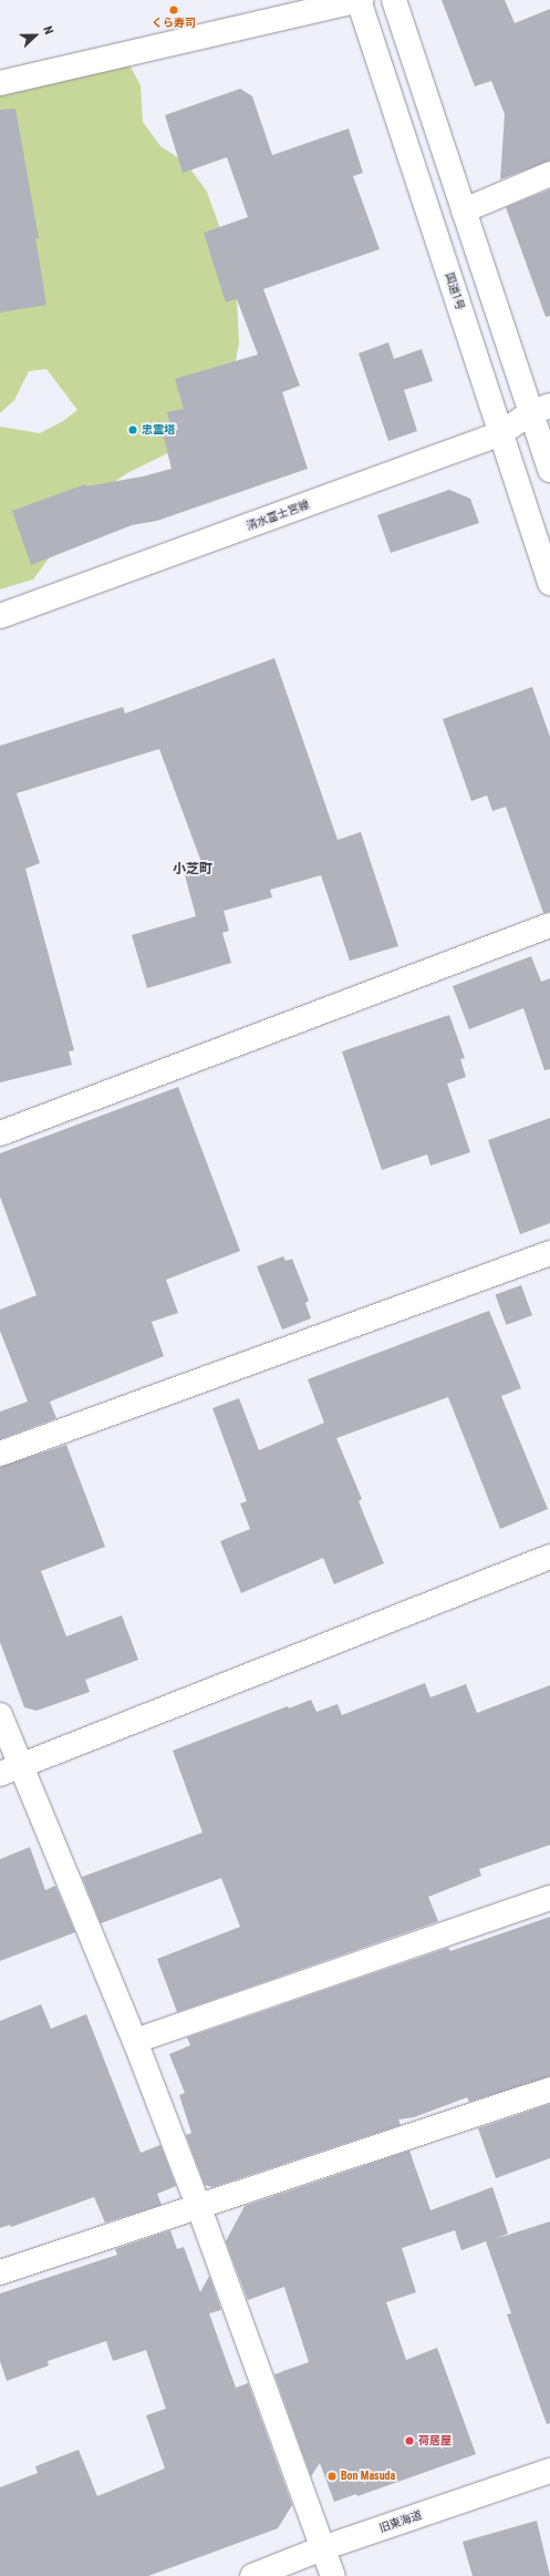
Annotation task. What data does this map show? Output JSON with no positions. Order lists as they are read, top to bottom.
{
  "streets": {
    "main road": ["国道1号", "清水富士宮線", "旧東海道"]
  },
  "crossings": [
    ["国道1号", "清水富士宮線"]
  ],
  "districts": ["小芝町"],
  "places": [
    "くら寿司",
    "忠霊塔",
    "荷居屋",
    "Bon Masuda"
  ],
  "north": "right"
}
